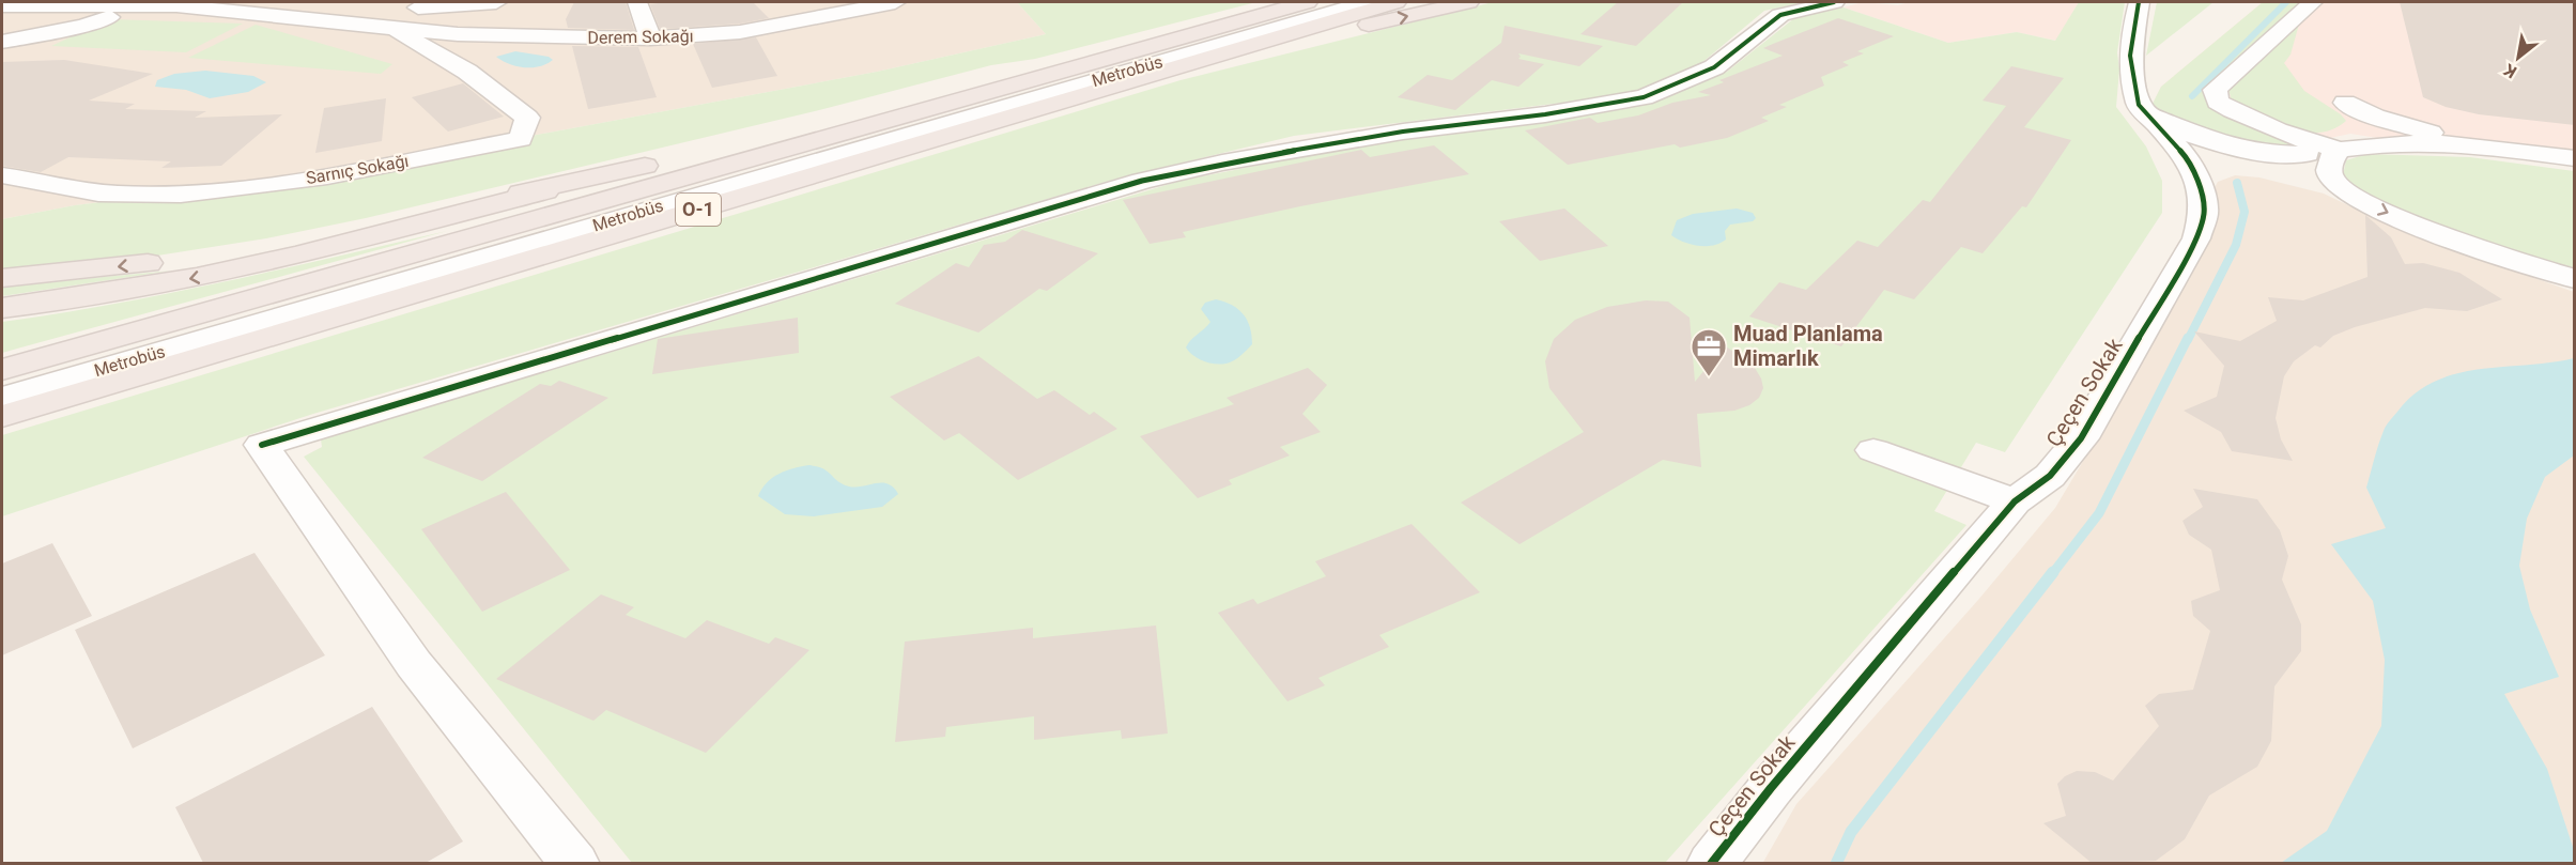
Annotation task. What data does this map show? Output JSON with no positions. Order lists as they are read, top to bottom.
{
  "streets": {
    "highway": ["O-1"],
    "street": [
      "Derem Sokağı",
      "Metrobüs",
      "Sarnıç Sokağı",
      "Çeçen Sokak"
    ]
  },
  "crossings": [
    ["Derem Sokağı", "Sarnıç Sokağı"]
  ],
  "places": {
    "office": ["Muad Planlama Mimarlık"]
  },
  "north": "bottom left"
}
